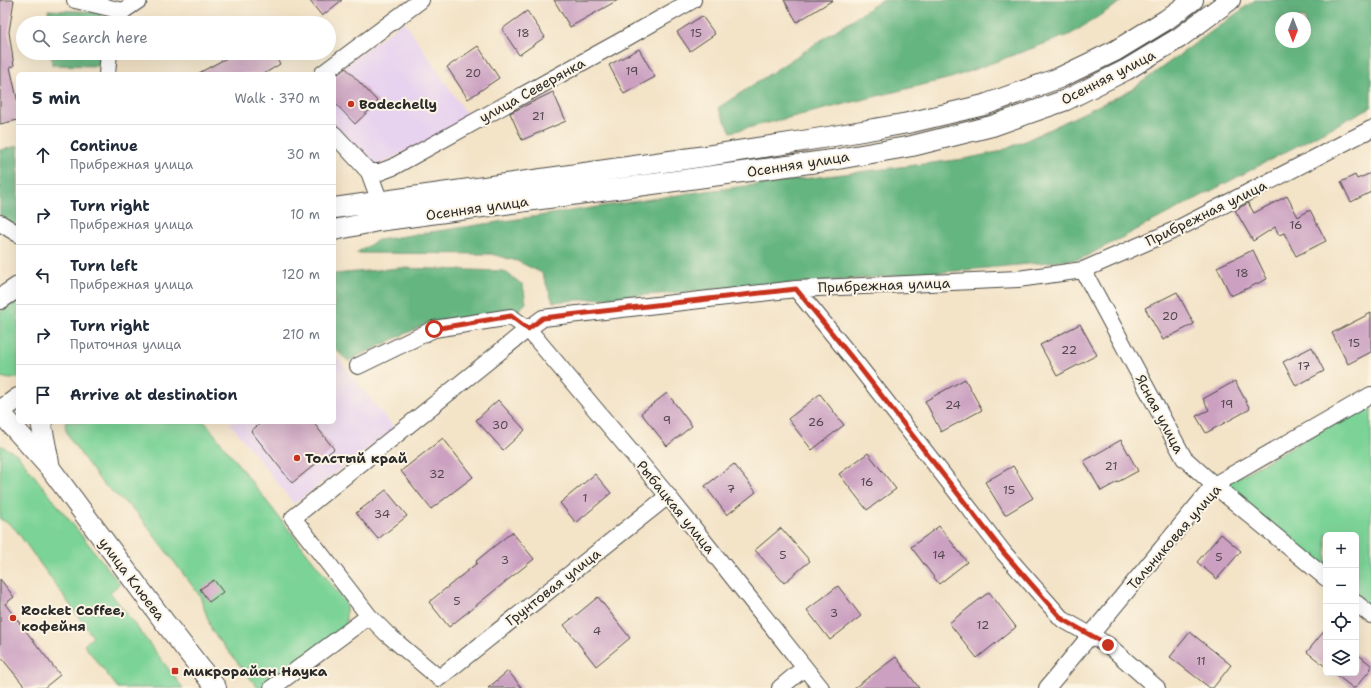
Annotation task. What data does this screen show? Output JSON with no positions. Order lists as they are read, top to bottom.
{
  "streets": {
    "main road": ["Осенняя улица", "улица Клюева"],
    "street": [
      "улица Северянка",
      "Прибрежная улица",
      "Ясная улица",
      "Рыбацкая улица",
      "Тальниковая улица",
      "Грунтовая улица"
    ]
  },
  "crossings": [
    ["Прибрежная улица", "Ясная улица"],
    ["Прибрежная улица", "Рыбацкая улица"],
    ["Прибрежная улица", "Грунтовая улица"],
    ["Ясная улица", "Тальниковая улица"],
    ["Рыбацкая улица", "Грунтовая улица"]
  ],
  "places": {
    "other": ["Bodechelly", "Толстый край", "Rocket Coffee, кофейня"],
    "transit": ["микрорайон Наука"]
  },
  "house_numbers": [
    "18",
    "15",
    "19",
    "20",
    "21",
    "16",
    "18",
    "20",
    "15",
    "22",
    "17",
    "19",
    "24",
    "9",
    "26",
    "30",
    "21",
    "32",
    "16",
    "7",
    "15",
    "1",
    "34",
    "5",
    "14",
    "5",
    "3",
    "5",
    "3",
    "12",
    "4",
    "11"
  ],
  "north": "bottom",
  "page": {
    "search": "Search here",
    "heading": ["5 min", "Walk · 370 m"],
    "list": [
      ["Continue", "Прибрежная улица", "30 m"],
      ["Turn right", "Прибрежная улица", "10 m"],
      ["Turn left", "Прибрежная улица", "120 m"],
      ["Turn right", "Приточная улица", "210 m"],
      "Arrive at destination"
    ],
    "map_buttons": ["+", "−"]
  }
}
